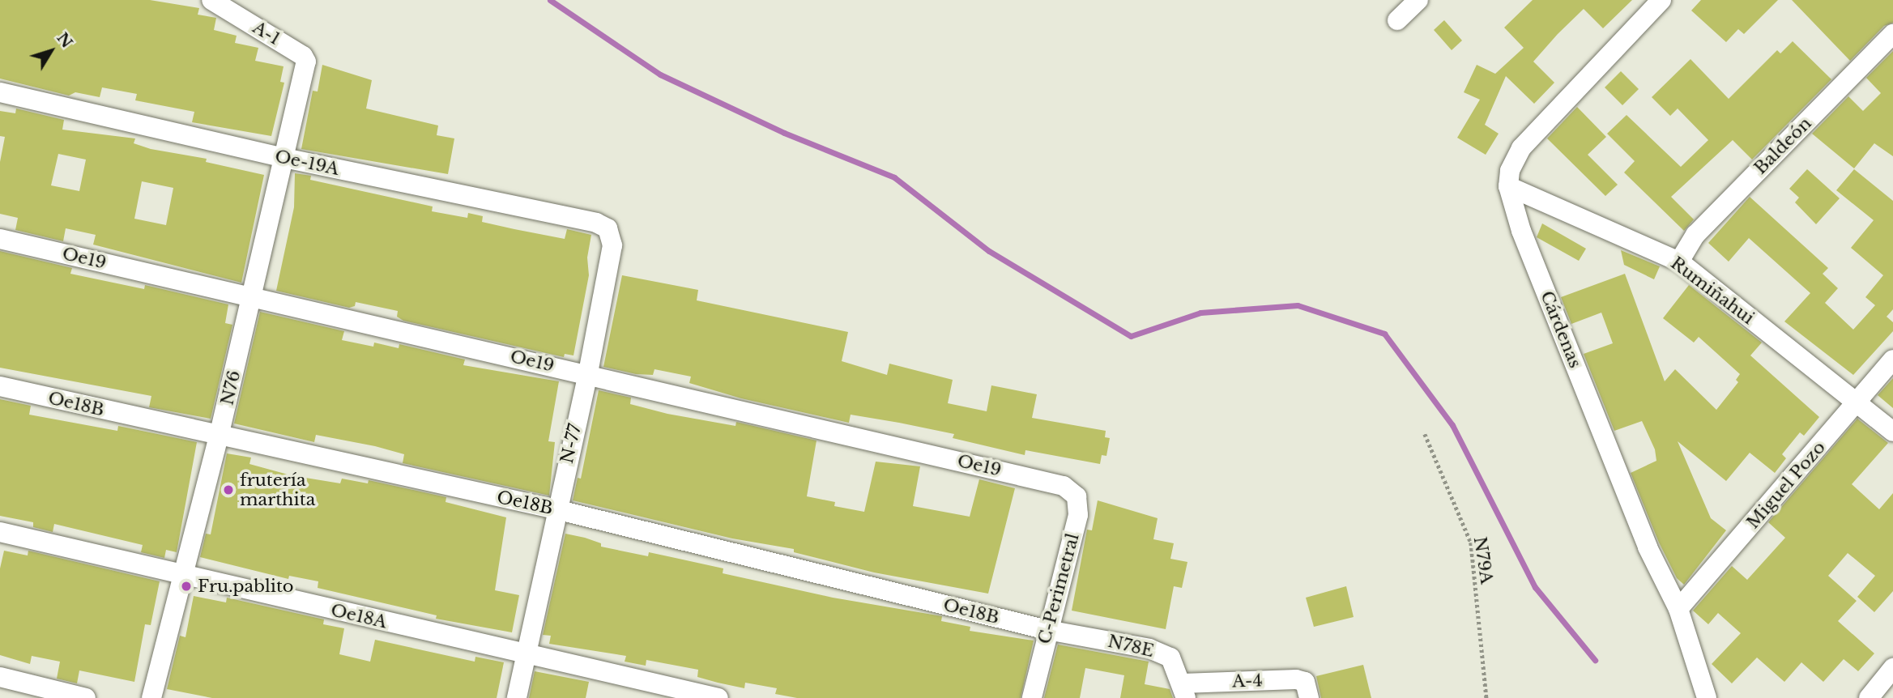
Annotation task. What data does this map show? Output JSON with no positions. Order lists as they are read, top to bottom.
{
  "streets": {
    "street": [
      "A-1",
      "Baldeón",
      "Oe-19A",
      "Oe19",
      "Rumiñahui",
      "Cárdenas",
      "N76",
      "Oe18B",
      "N-77",
      "Miguel Pozo",
      "C-Perimetral",
      "Oe18A",
      "N78E",
      "A-4"
    ],
    "path": ["N79A"]
  },
  "crossings": [
    ["A-1", "N76"],
    ["Baldeón", "Rumiñahui"],
    ["Oe-19A", "N76"],
    ["Oe-19A", "N-77"],
    ["Oe19", "N76"],
    ["Oe19", "N-77"],
    ["Oe19", "C-Perimetral"],
    ["Rumiñahui", "Cárdenas"],
    ["Rumiñahui", "Miguel Pozo"],
    ["Cárdenas", "Miguel Pozo"],
    ["N76", "Oe18B"],
    ["N76", "Oe18A"],
    ["Oe18B", "N-77"],
    ["Oe18B", "C-Perimetral"],
    ["Oe18B", "N78E"],
    ["N-77", "Oe18A"],
    ["C-Perimetral", "N78E"],
    ["N78E", "A-4"]
  ],
  "places": ["frutería marthita", "Fru.pablito"],
  "north": "top right"
}
